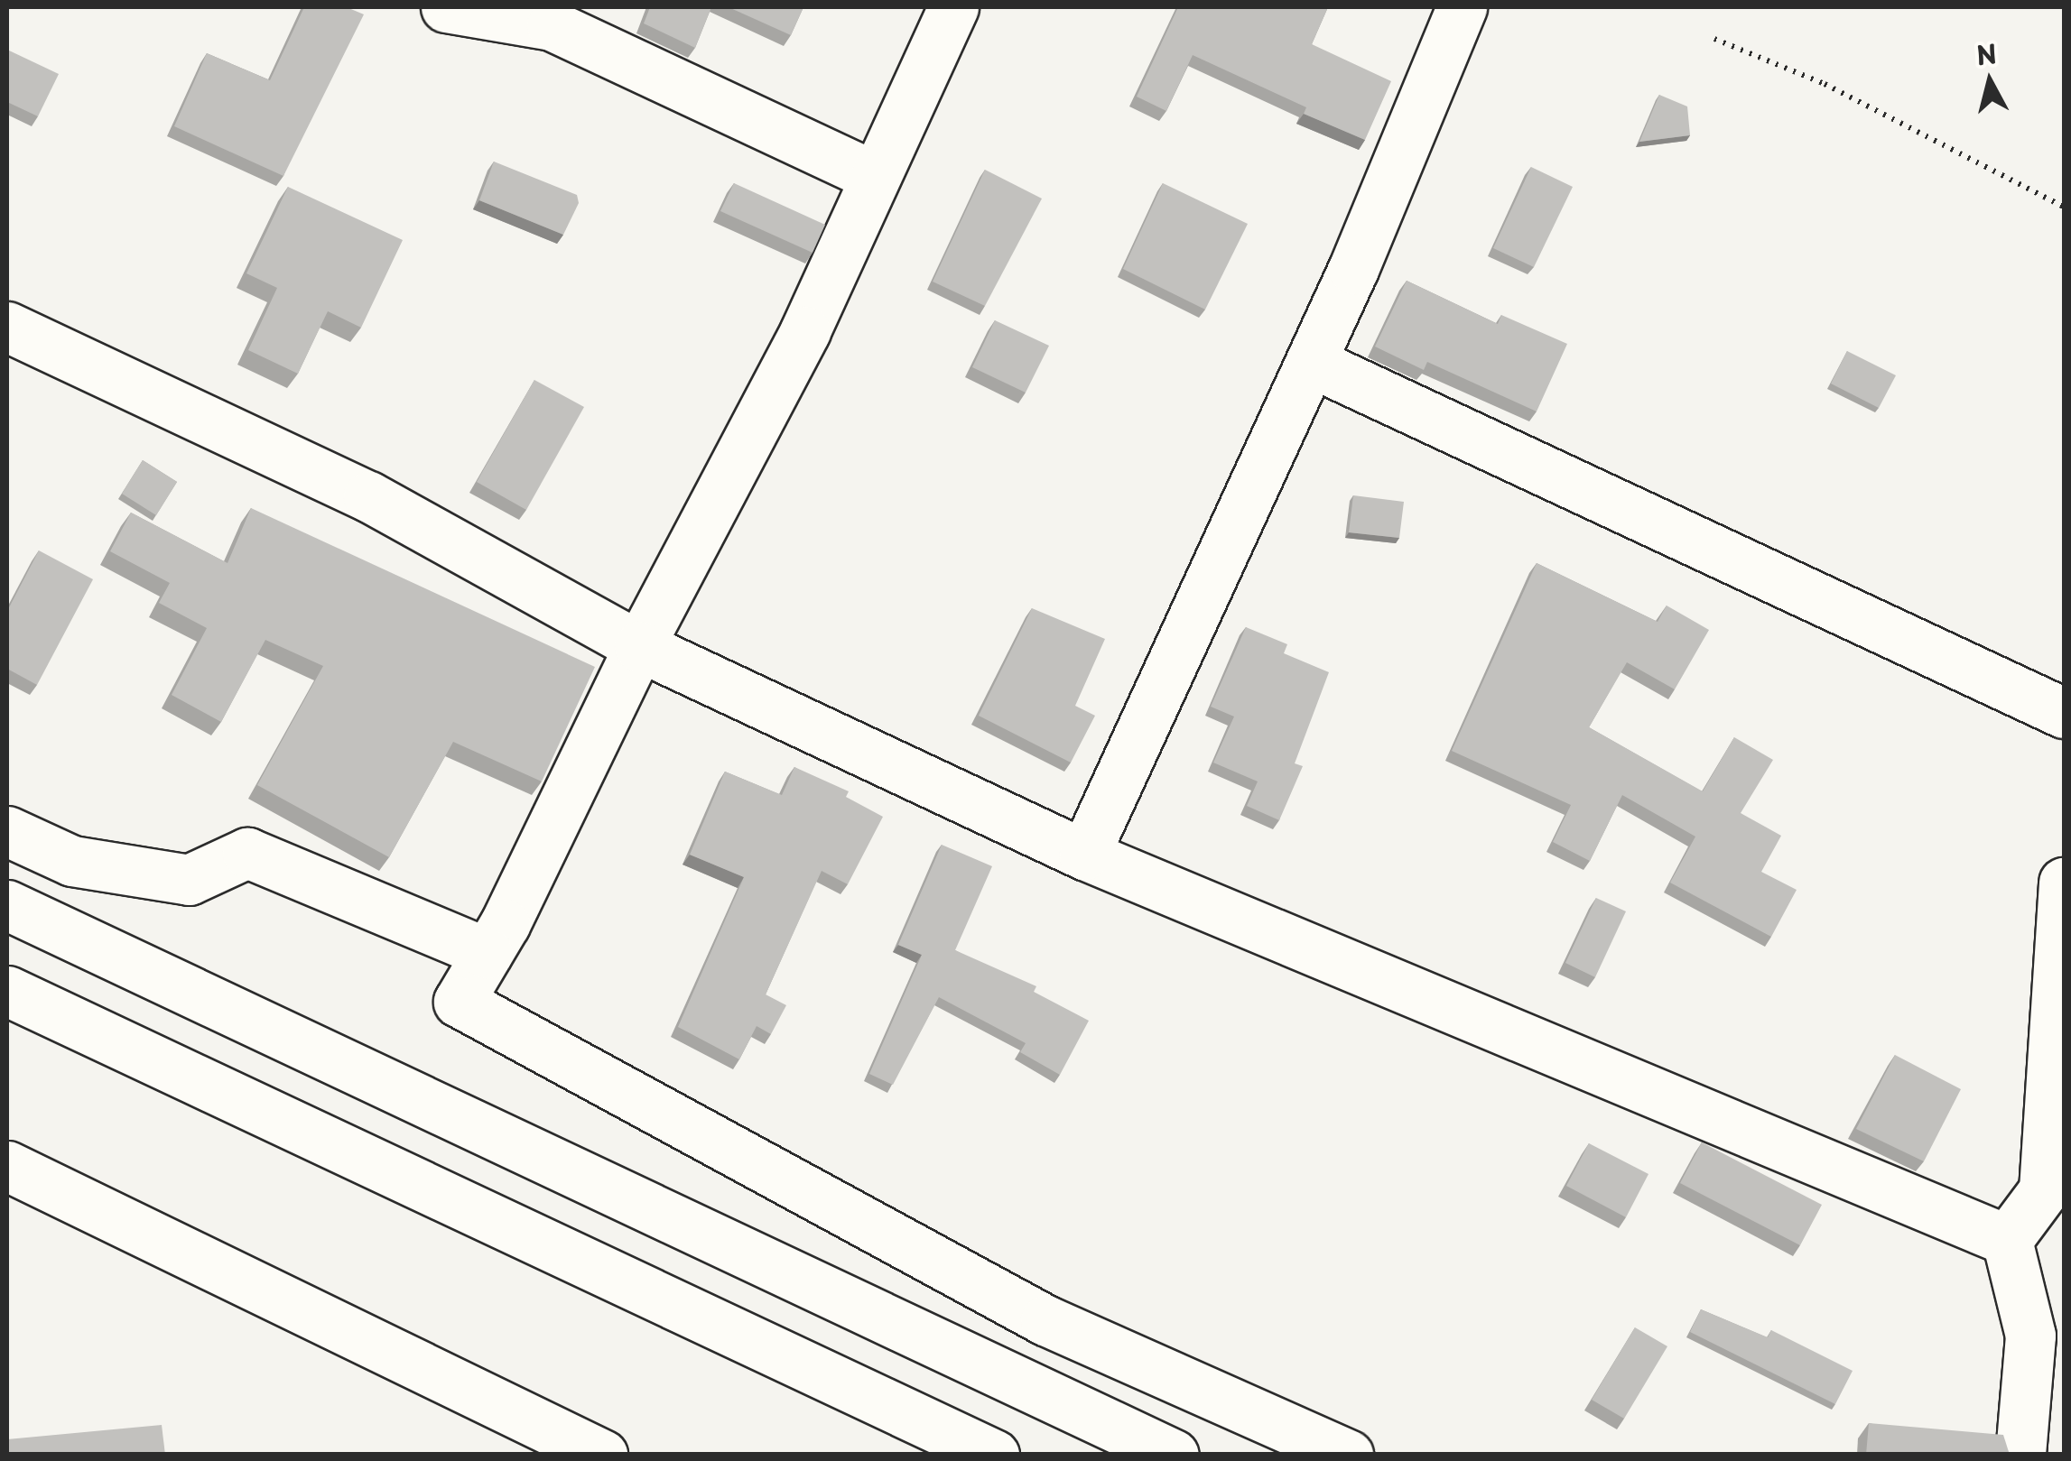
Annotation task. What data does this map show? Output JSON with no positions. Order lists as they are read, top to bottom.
{
  "north": "top"
}
